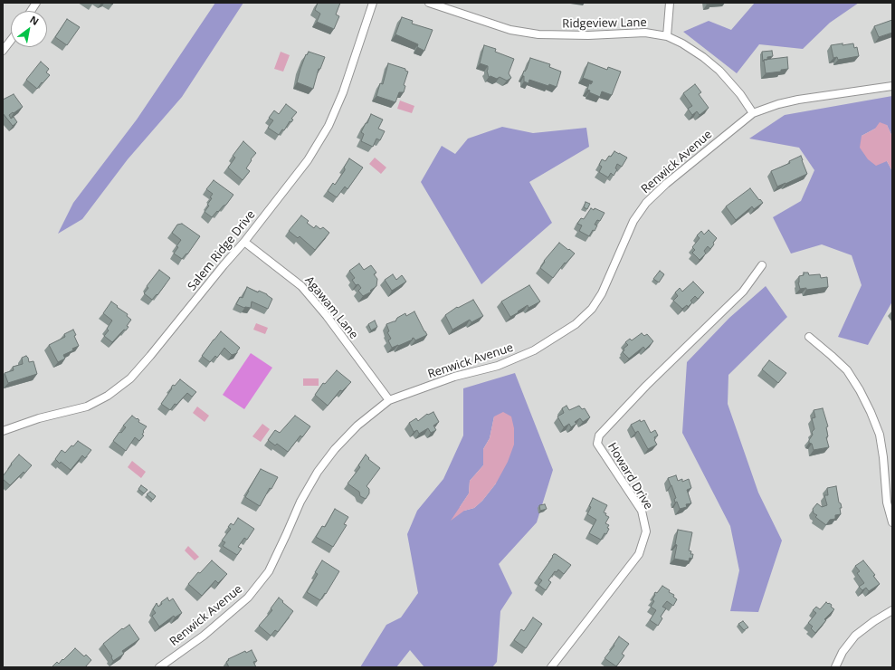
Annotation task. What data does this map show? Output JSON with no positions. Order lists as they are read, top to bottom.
{
  "streets": {
    "street": [
      "Ridgeview Lane",
      "Renwick Avenue",
      "Salem Ridge Drive",
      "Agawam Lane",
      "Howard Drive"
    ]
  },
  "crossings": [
    ["Ridgeview Lane", "Renwick Avenue"],
    ["Renwick Avenue", "Agawam Lane"],
    ["Salem Ridge Drive", "Agawam Lane"]
  ],
  "north": "top right"
}
